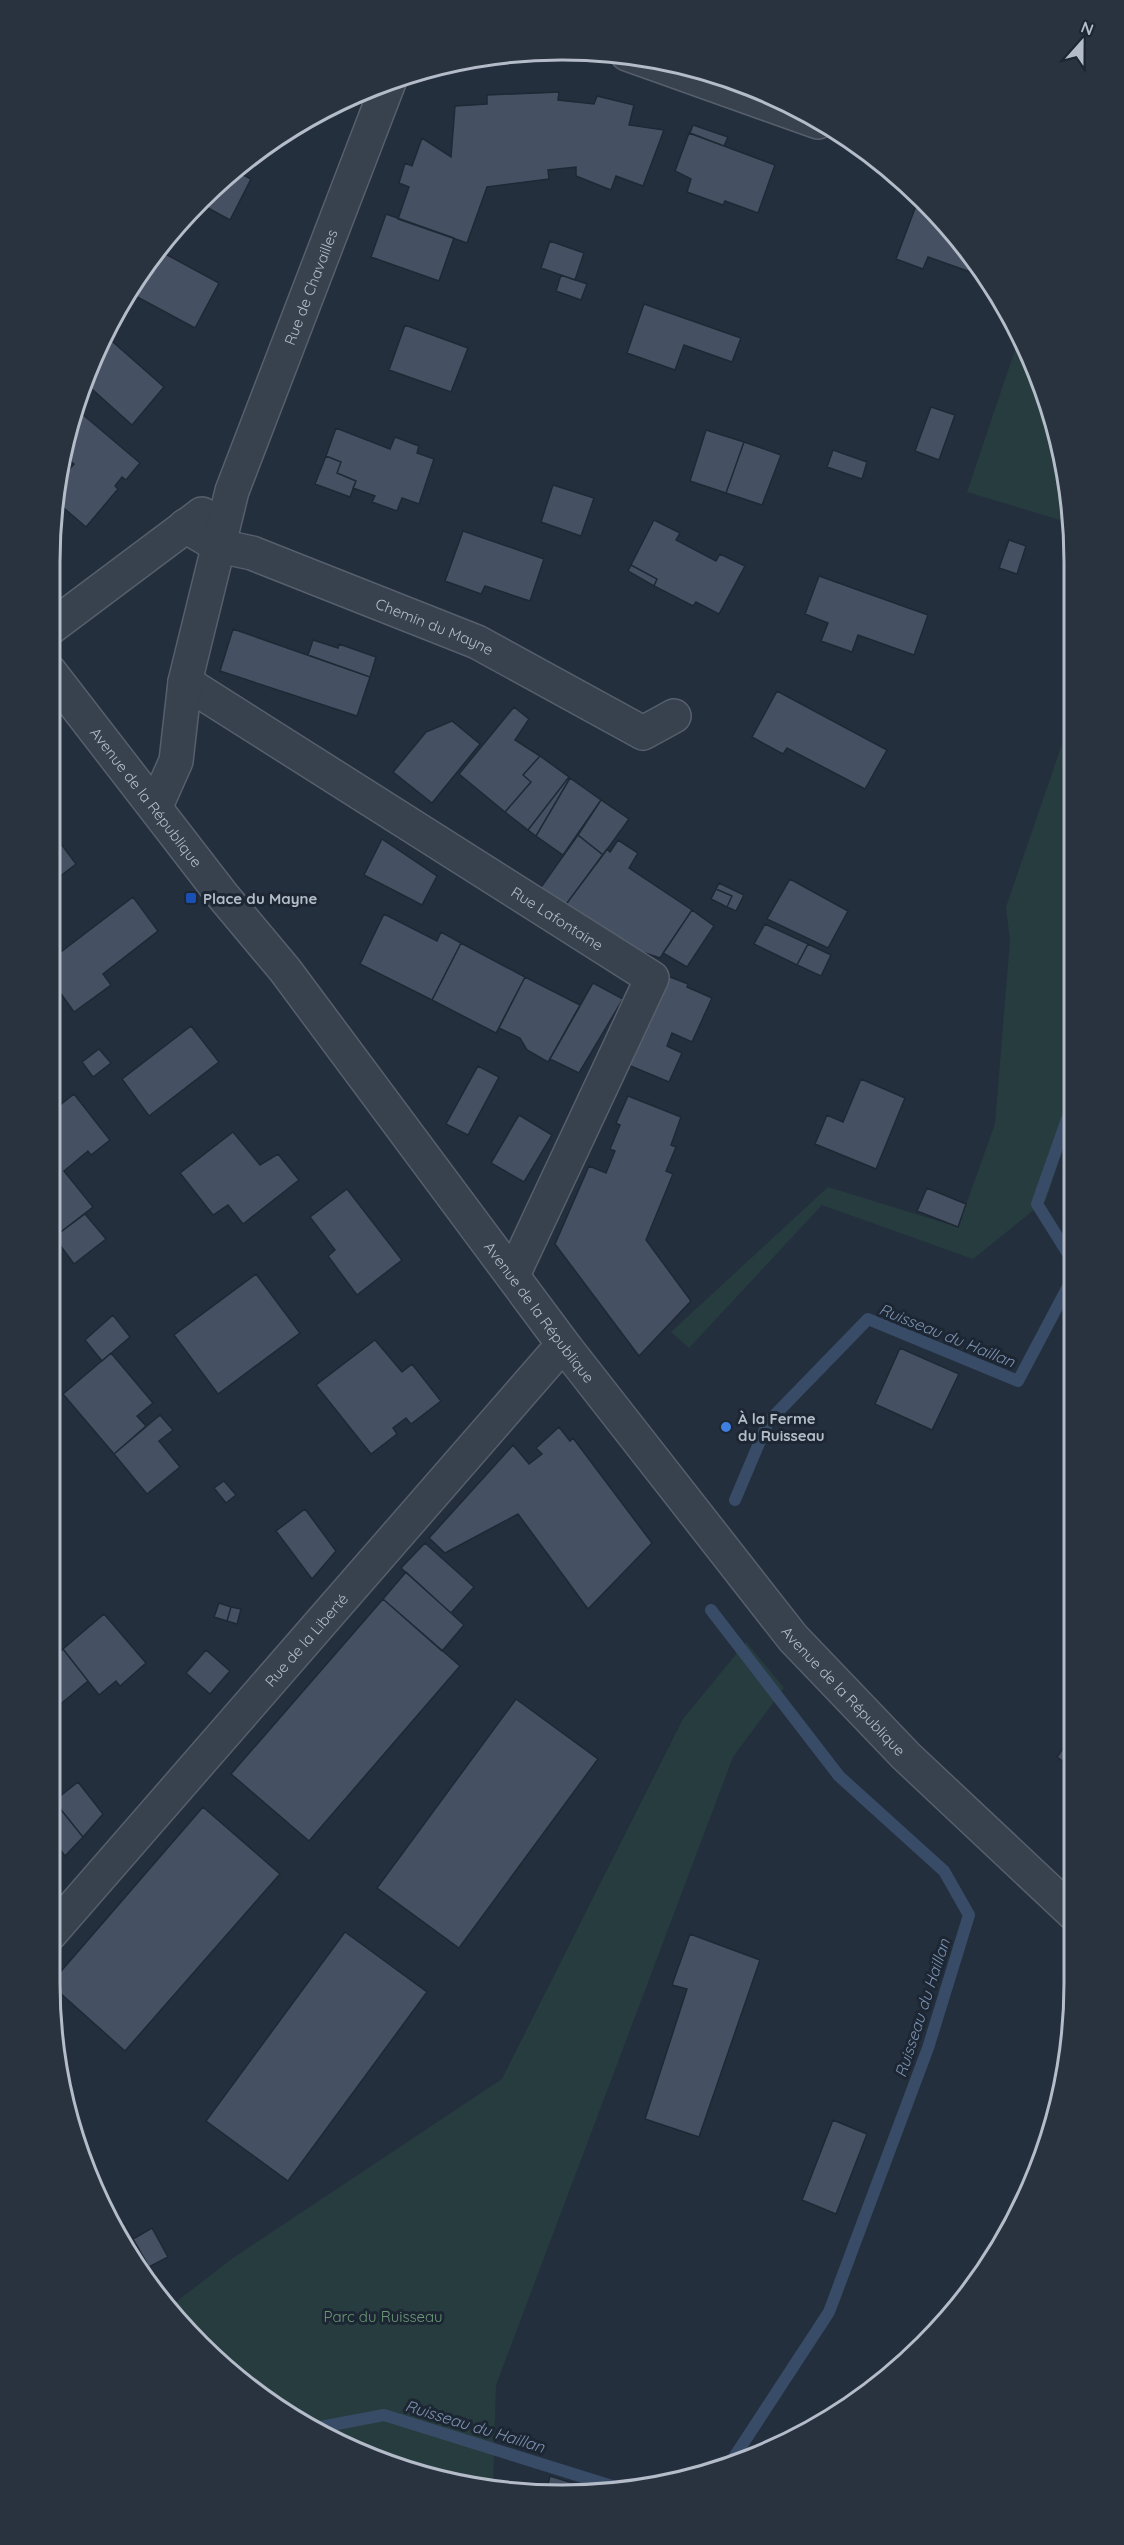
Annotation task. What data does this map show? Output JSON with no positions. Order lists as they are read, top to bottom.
{
  "streets": {
    "street": [
      "Rue de Chavailles",
      "Chemin du Mayne",
      "Avenue de la République",
      "Rue Lafontaine",
      "Rue de la Liberté"
    ]
  },
  "crossings": [
    ["Rue de Chavailles", "Chemin du Mayne"],
    ["Rue de Chavailles", "Avenue de la République"],
    ["Rue de Chavailles", "Rue Lafontaine"],
    ["Avenue de la République", "Rue Lafontaine"],
    ["Avenue de la République", "Rue de la Liberté"]
  ],
  "water": ["Ruisseau du Haillan"],
  "parks": ["Parc du Ruisseau"],
  "places": {
    "transit": ["Place du Mayne"],
    "other": ["À la Ferme du Ruisseau"]
  },
  "north": "top"
}
